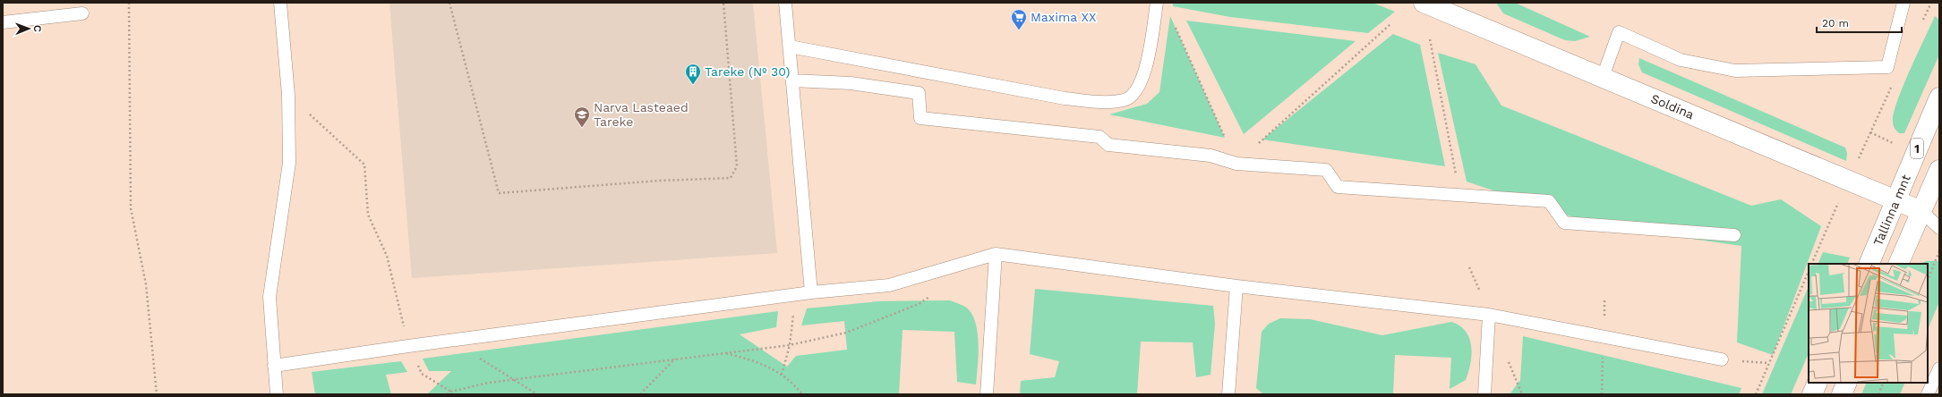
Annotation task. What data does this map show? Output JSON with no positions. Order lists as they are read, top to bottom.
{
  "streets": {
    "main road": ["Soldina", "1", "Tallinna mnt"]
  },
  "crossings": [
    ["Soldina", "Tallinna mnt"]
  ],
  "places": {
    "supermarket": ["Maxima XX"],
    "building": ["Tareke (№ 30)"],
    "school or university": ["Narva Lasteaed Tareke"]
  },
  "scale_bar": "20 m",
  "north": "right"
}
